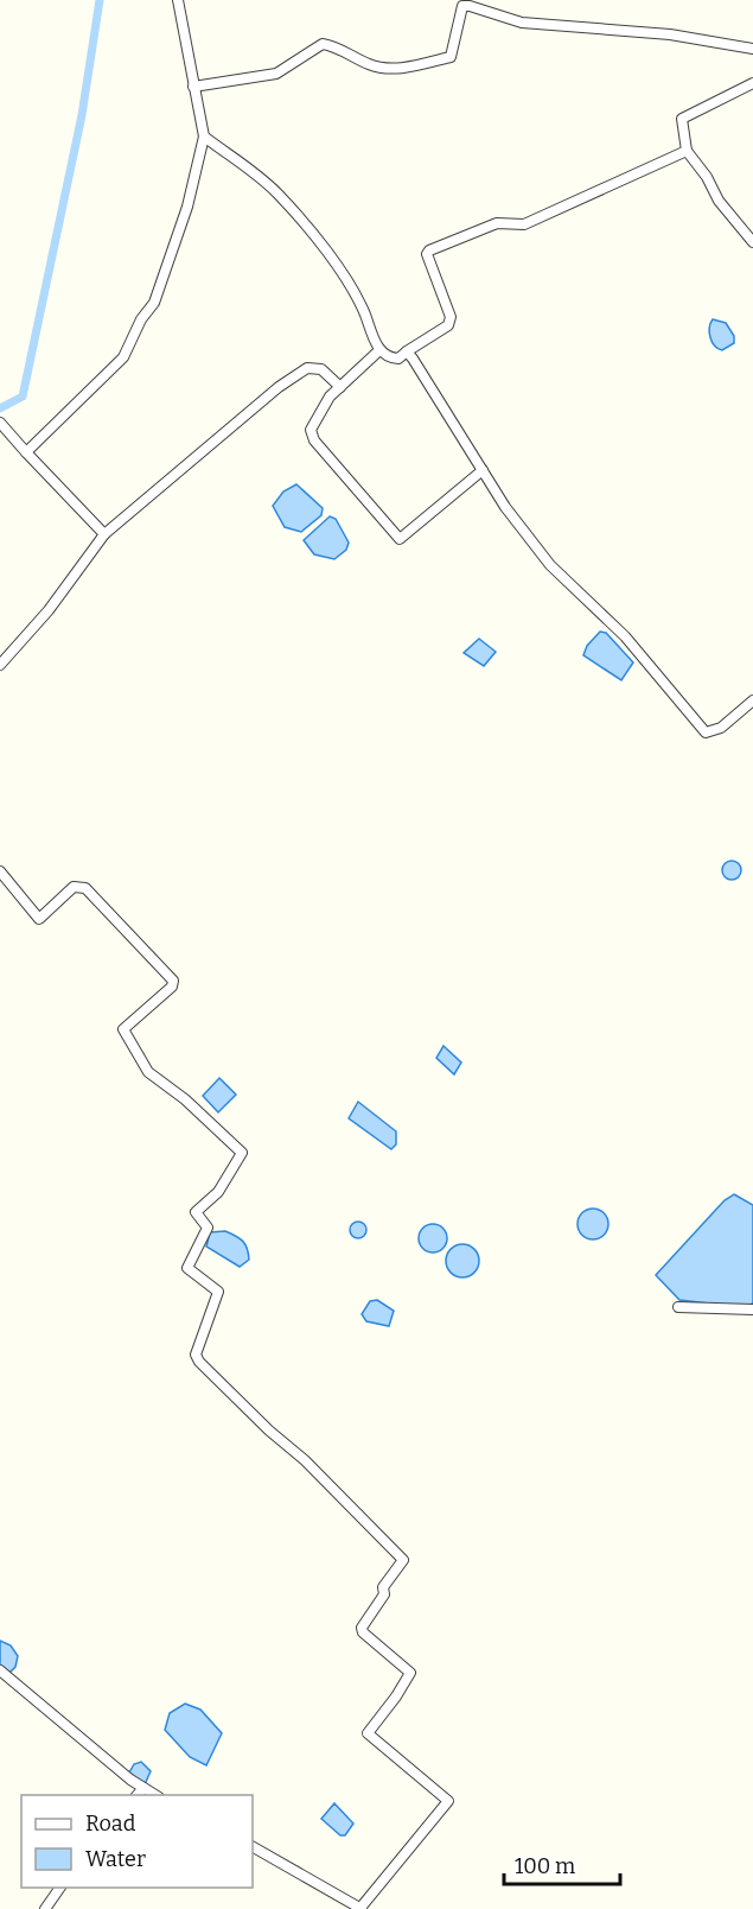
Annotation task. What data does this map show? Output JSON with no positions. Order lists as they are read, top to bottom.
{
  "legend": ["Road", "Water"],
  "scale_bar": "100 m"
}
